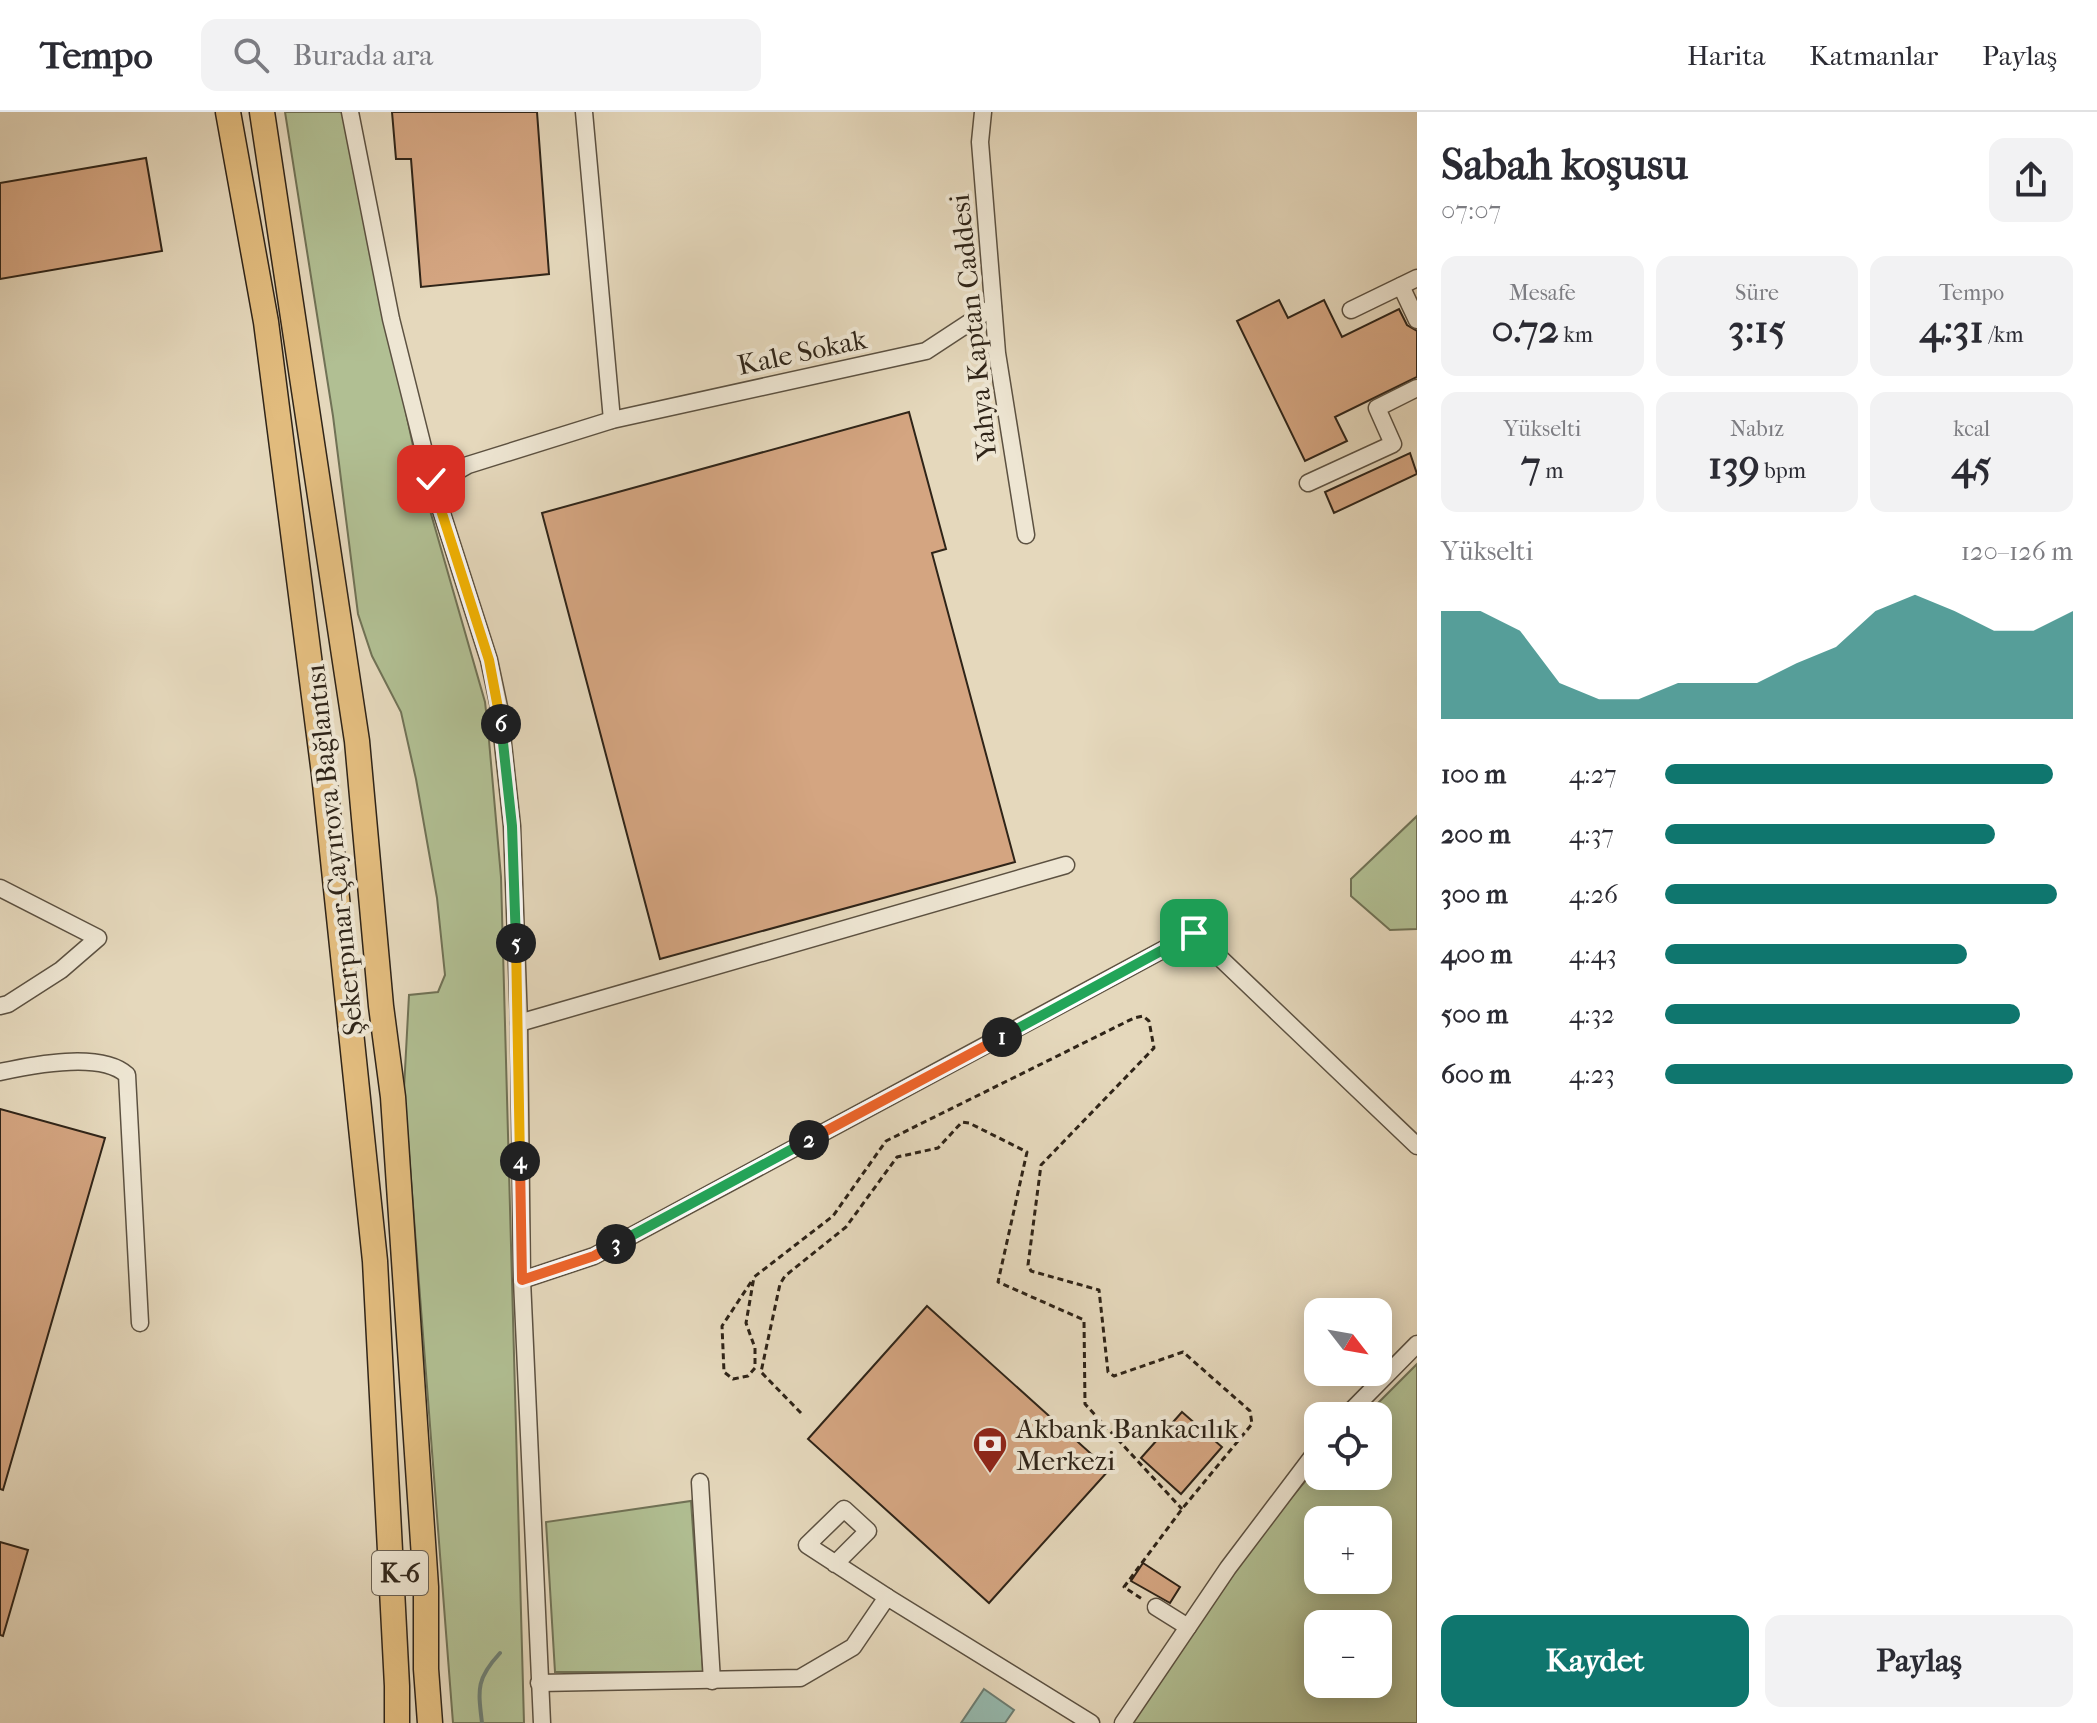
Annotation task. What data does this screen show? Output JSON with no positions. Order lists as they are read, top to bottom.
{
  "streets": {
    "highway": ["Şekerpınar-Çayırova Bağlantısı", "K-6"],
    "street": ["Yahya Kaptan Caddesi", "Kale Sokak"]
  },
  "crossings": [
    ["Yahya Kaptan Caddesi", "Kale Sokak"],
    ["Şekerpınar-Çayırova Bağlantısı", "K-6"]
  ],
  "places": {
    "bank": ["Akbank Bankacılık Merkezi"]
  },
  "north": "bottom right",
  "page": {
    "header": "Tempo",
    "search": "Burada ara",
    "nav": ["Harita", "Katmanlar", "Paylaş"],
    "heading": ["Sabah koşusu", "07:07"],
    "stats": [
      ["Mesafe", "0.72 km"],
      ["Süre", "3:15"],
      ["Tempo", "4:31 /km"],
      ["Yükselti", "7 m"],
      ["Nabız", "139 bpm"],
      ["kcal", "45"]
    ],
    "chart": ["Yükselti", "120–126 m"],
    "pins": [
      "6",
      "5",
      "1",
      "2",
      "4",
      "3"
    ],
    "list": [
      {
        "name": "100 m",
        "note": "4:27"
      },
      {
        "name": "200 m",
        "note": "4:37"
      },
      {
        "name": "300 m",
        "note": "4:26"
      },
      {
        "name": "400 m",
        "note": "4:43"
      },
      {
        "name": "500 m",
        "note": "4:32"
      },
      {
        "name": "600 m",
        "note": "4:23"
      }
    ],
    "map_buttons": ["+", "−"],
    "buttons": ["Kaydet", "Paylaş"]
  }
}
